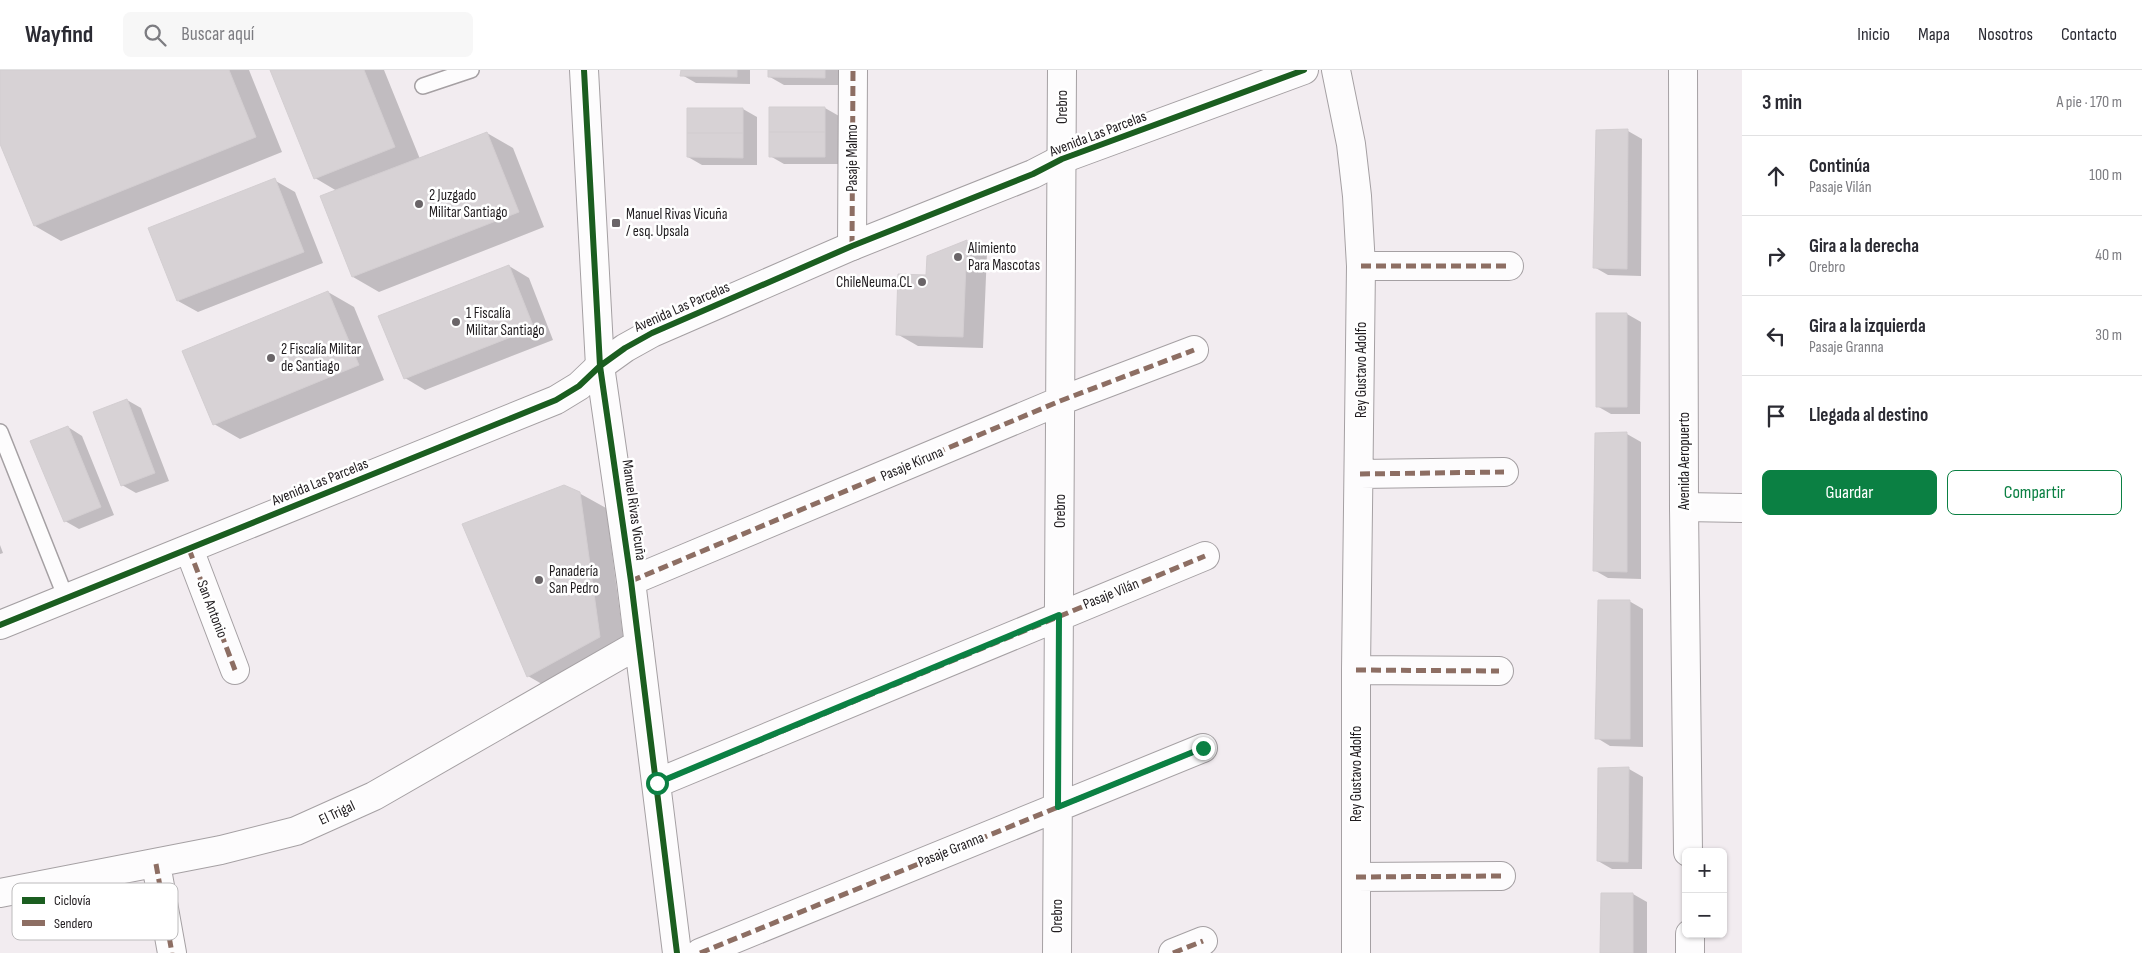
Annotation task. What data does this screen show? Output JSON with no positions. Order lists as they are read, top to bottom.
{
  "streets": {
    "street": [
      "Orebro",
      "Avenida Las Parcelas",
      "Pasaje Malmo",
      "Rey Gustavo Adolfo",
      "Avenida Aeropuerto",
      "Pasaje Kiruna",
      "Manuel Rivas Vicuña",
      "Pasaje Vilán",
      "San Antonio",
      "El Trigal",
      "Pasaje Granna"
    ]
  },
  "crossings": [
    ["Orebro", "Avenida Las Parcelas"],
    ["Orebro", "Pasaje Kiruna"],
    ["Orebro", "Pasaje Vilán"],
    ["Orebro", "Pasaje Granna"],
    ["Avenida Las Parcelas", "Pasaje Malmo"],
    ["Avenida Las Parcelas", "Manuel Rivas Vicuña"],
    ["Avenida Las Parcelas", "San Antonio"],
    ["Pasaje Kiruna", "Manuel Rivas Vicuña"],
    ["Manuel Rivas Vicuña", "Pasaje Vilán"],
    ["Manuel Rivas Vicuña", "El Trigal"]
  ],
  "places": {
    "other": [
      "2 Juzgado Militar Santiago",
      "Alimiento Para Mascotas",
      "ChileNeuma.CL",
      "1 Fiscalía Militar Santiago",
      "2 Fiscalía Militar de Santiago",
      "Panadería San Pedro"
    ],
    "transit": ["Manuel Rivas Vicuña / esq. Upsala"]
  },
  "legend": ["Ciclovía", "Sendero"],
  "page": {
    "header": "Wayfind",
    "search": "Buscar aquí",
    "nav": [
      "Inicio",
      "Mapa",
      "Nosotros",
      "Contacto"
    ],
    "heading": ["3 min", "A pie · 170 m"],
    "list": [
      ["Continúa", "Pasaje Vilán", "100 m"],
      ["Gira a la derecha", "Orebro", "40 m"],
      ["Gira a la izquierda", "Pasaje Granna", "30 m"],
      "Llegada al destino"
    ],
    "buttons": ["Guardar", "Compartir"],
    "map_buttons": ["+", "−"]
  }
}
